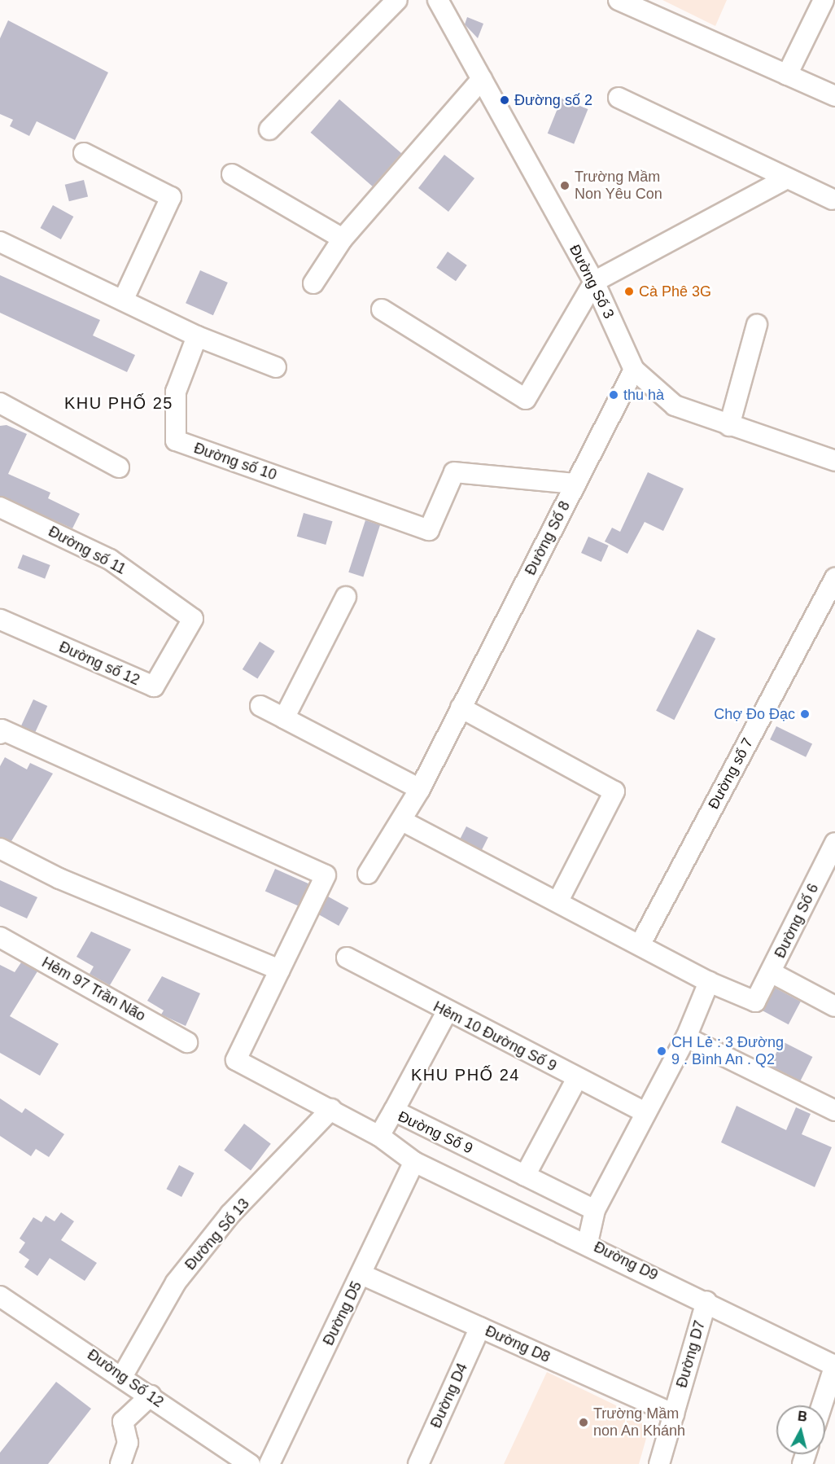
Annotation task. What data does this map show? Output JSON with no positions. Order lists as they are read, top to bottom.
{
  "streets": {
    "street": [
      "Đường Số 3",
      "Đường số 10",
      "Đường Số 8",
      "Đường số 11",
      "Đường số 12",
      "Đường số 7",
      "Đường Số 6",
      "Hẻm 97 Trần Não",
      "Hẻm 10 Đường Số 9",
      "Đường Số 9",
      "Đường Số 13",
      "Đường D9",
      "Đường D5",
      "Đường D8",
      "Đường D7",
      "Đường Số 12",
      "Đường D4"
    ]
  },
  "crossings": [
    ["Đường Số 3", "Đường Số 8"],
    ["Đường số 10", "Đường Số 8"],
    ["Đường số 11", "Đường số 12"],
    ["Đường Số 9", "Đường Số 13"],
    ["Đường Số 9", "Đường D9"],
    ["Đường Số 13", "Đường Số 12"],
    ["Đường D9", "Đường D5"],
    ["Đường D9", "Đường D7"],
    ["Đường D5", "Đường D8"],
    ["Đường D8", "Đường D7"],
    ["Đường D8", "Đường D4"]
  ],
  "districts": ["KHU PHỐ 25", "KHU PHỐ 24"],
  "places": [
    "Đường số 2",
    "Trường Mầm Non Yêu Con",
    "Cà Phê 3G",
    "thu hà",
    "Chợ Đo Đạc",
    "CH Lẻ : 3 Đường 9 . Bình An . Q2",
    "Trường Mầm non An Khánh"
  ],
  "north": "top"
}
